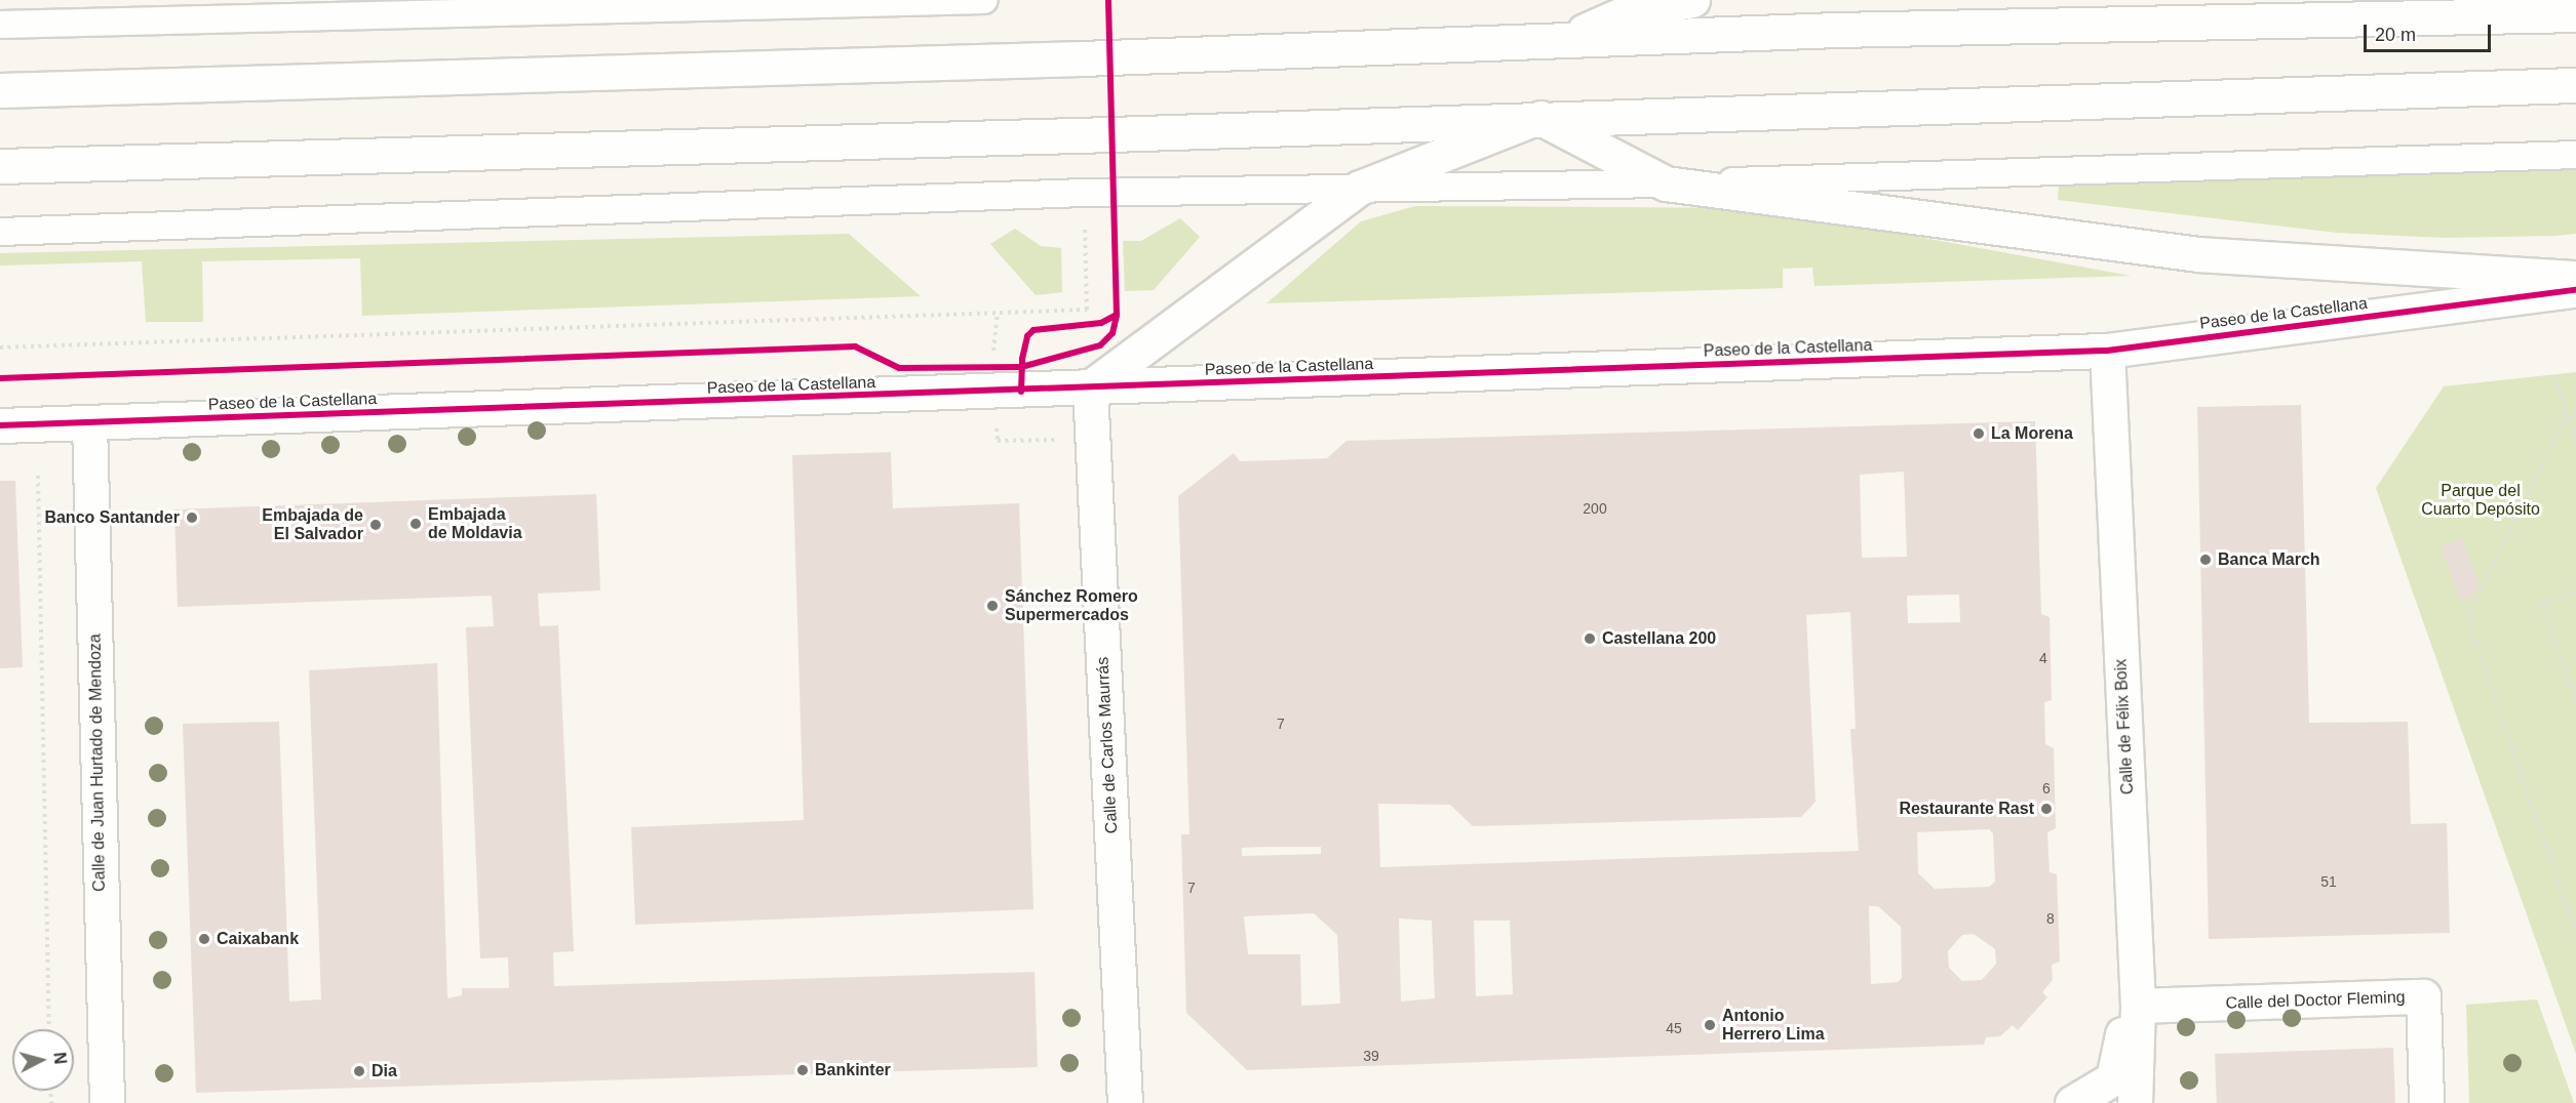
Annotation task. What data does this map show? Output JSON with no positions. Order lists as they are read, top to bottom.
{
  "streets": {
    "main road": [
      "Paseo de la Castellana",
      "Calle de Félix Boix",
      "Calle de Carlos Maurrás",
      "Calle de Juan Hurtado de Mendoza",
      "Calle del Doctor Fleming"
    ]
  },
  "crossings": [
    ["Paseo de la Castellana", "Calle de Félix Boix"],
    ["Paseo de la Castellana", "Calle de Carlos Maurrás"],
    ["Paseo de la Castellana", "Calle de Juan Hurtado de Mendoza"],
    ["Calle de Félix Boix", "Calle del Doctor Fleming"]
  ],
  "parks": ["Parque del Cuarto Depósito"],
  "places": [
    "La Morena",
    "Banco Santander",
    "Embajada de Moldavia",
    "Embajada de El Salvador",
    "Banca March",
    "Sánchez Romero Supermercados",
    "Castellana 200",
    "Restaurante Rast",
    "Caixabank",
    "Antonio Herrero Lima",
    "Bankinter",
    "Dia"
  ],
  "house_numbers": [
    "200",
    "4",
    "7",
    "6",
    "51",
    "7",
    "8",
    "45",
    "39"
  ],
  "scale_bar": "20 m",
  "north": "right"
}
